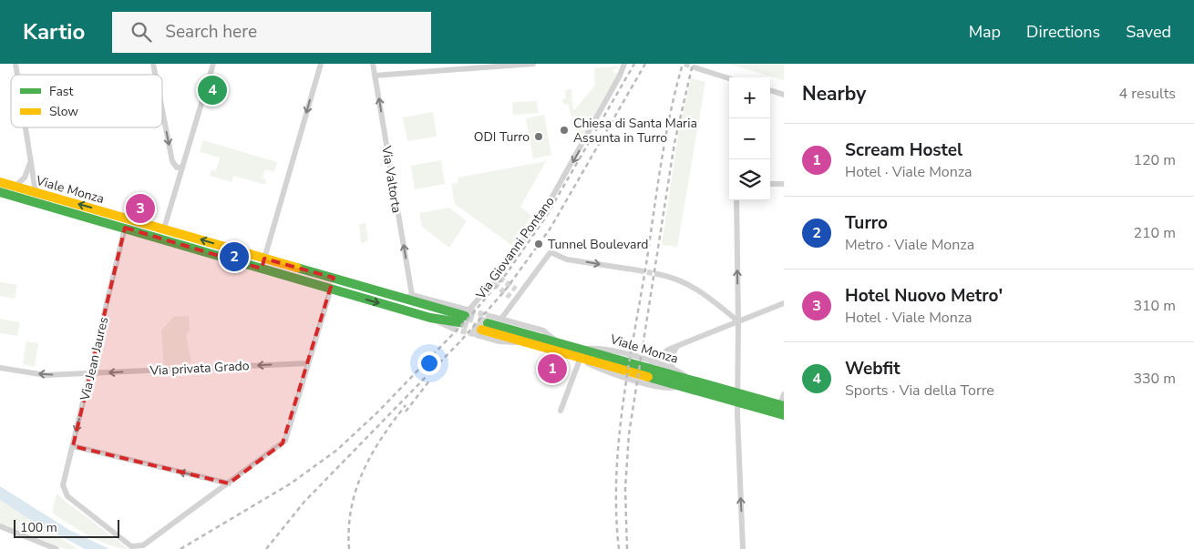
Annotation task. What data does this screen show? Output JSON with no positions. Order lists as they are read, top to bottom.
{
  "streets": {
    "main road": ["Viale Monza"],
    "street": [
      "Via Valtorta",
      "Via Giovanni Pontano",
      "Via Jean Jaures",
      "Via privata Grado"
    ]
  },
  "crossings": [
    ["Via Valtorta", "Viale Monza"],
    ["Viale Monza", "Via Giovanni Pontano"],
    ["Viale Monza", "Via Jean Jaures"],
    ["Via Jean Jaures", "Via privata Grado"]
  ],
  "one_way": ["Via Valtorta", "Via Giovanni Pontano", "Via privata Grado"],
  "places": ["Chiesa di Santa Maria Assunta in Turro", "ODI Turro", "Tunnel Boulevard"],
  "legend": ["Fast", "Slow"],
  "scale_bar": "100 m",
  "page": {
    "header": "Kartio",
    "search": "Search here",
    "nav": ["Map", "Directions", "Saved"],
    "heading": ["Nearby", "4 results"],
    "pins": [
      "4",
      "3",
      "2",
      "1"
    ],
    "map_buttons": ["+", "−"],
    "list": [
      {
        "mark": "1",
        "name": "Scream Hostel",
        "note": "Hotel · Viale Monza",
        "value": "120 m"
      },
      {
        "mark": "2",
        "name": "Turro",
        "note": "Metro · Viale Monza",
        "value": "210 m"
      },
      {
        "mark": "3",
        "name": "Hotel Nuovo Metro'",
        "note": "Hotel · Viale Monza",
        "value": "310 m"
      },
      {
        "mark": "4",
        "name": "Webfit",
        "note": "Sports · Via della Torre",
        "value": "330 m"
      }
    ],
    "scale": "100 m"
  }
}
